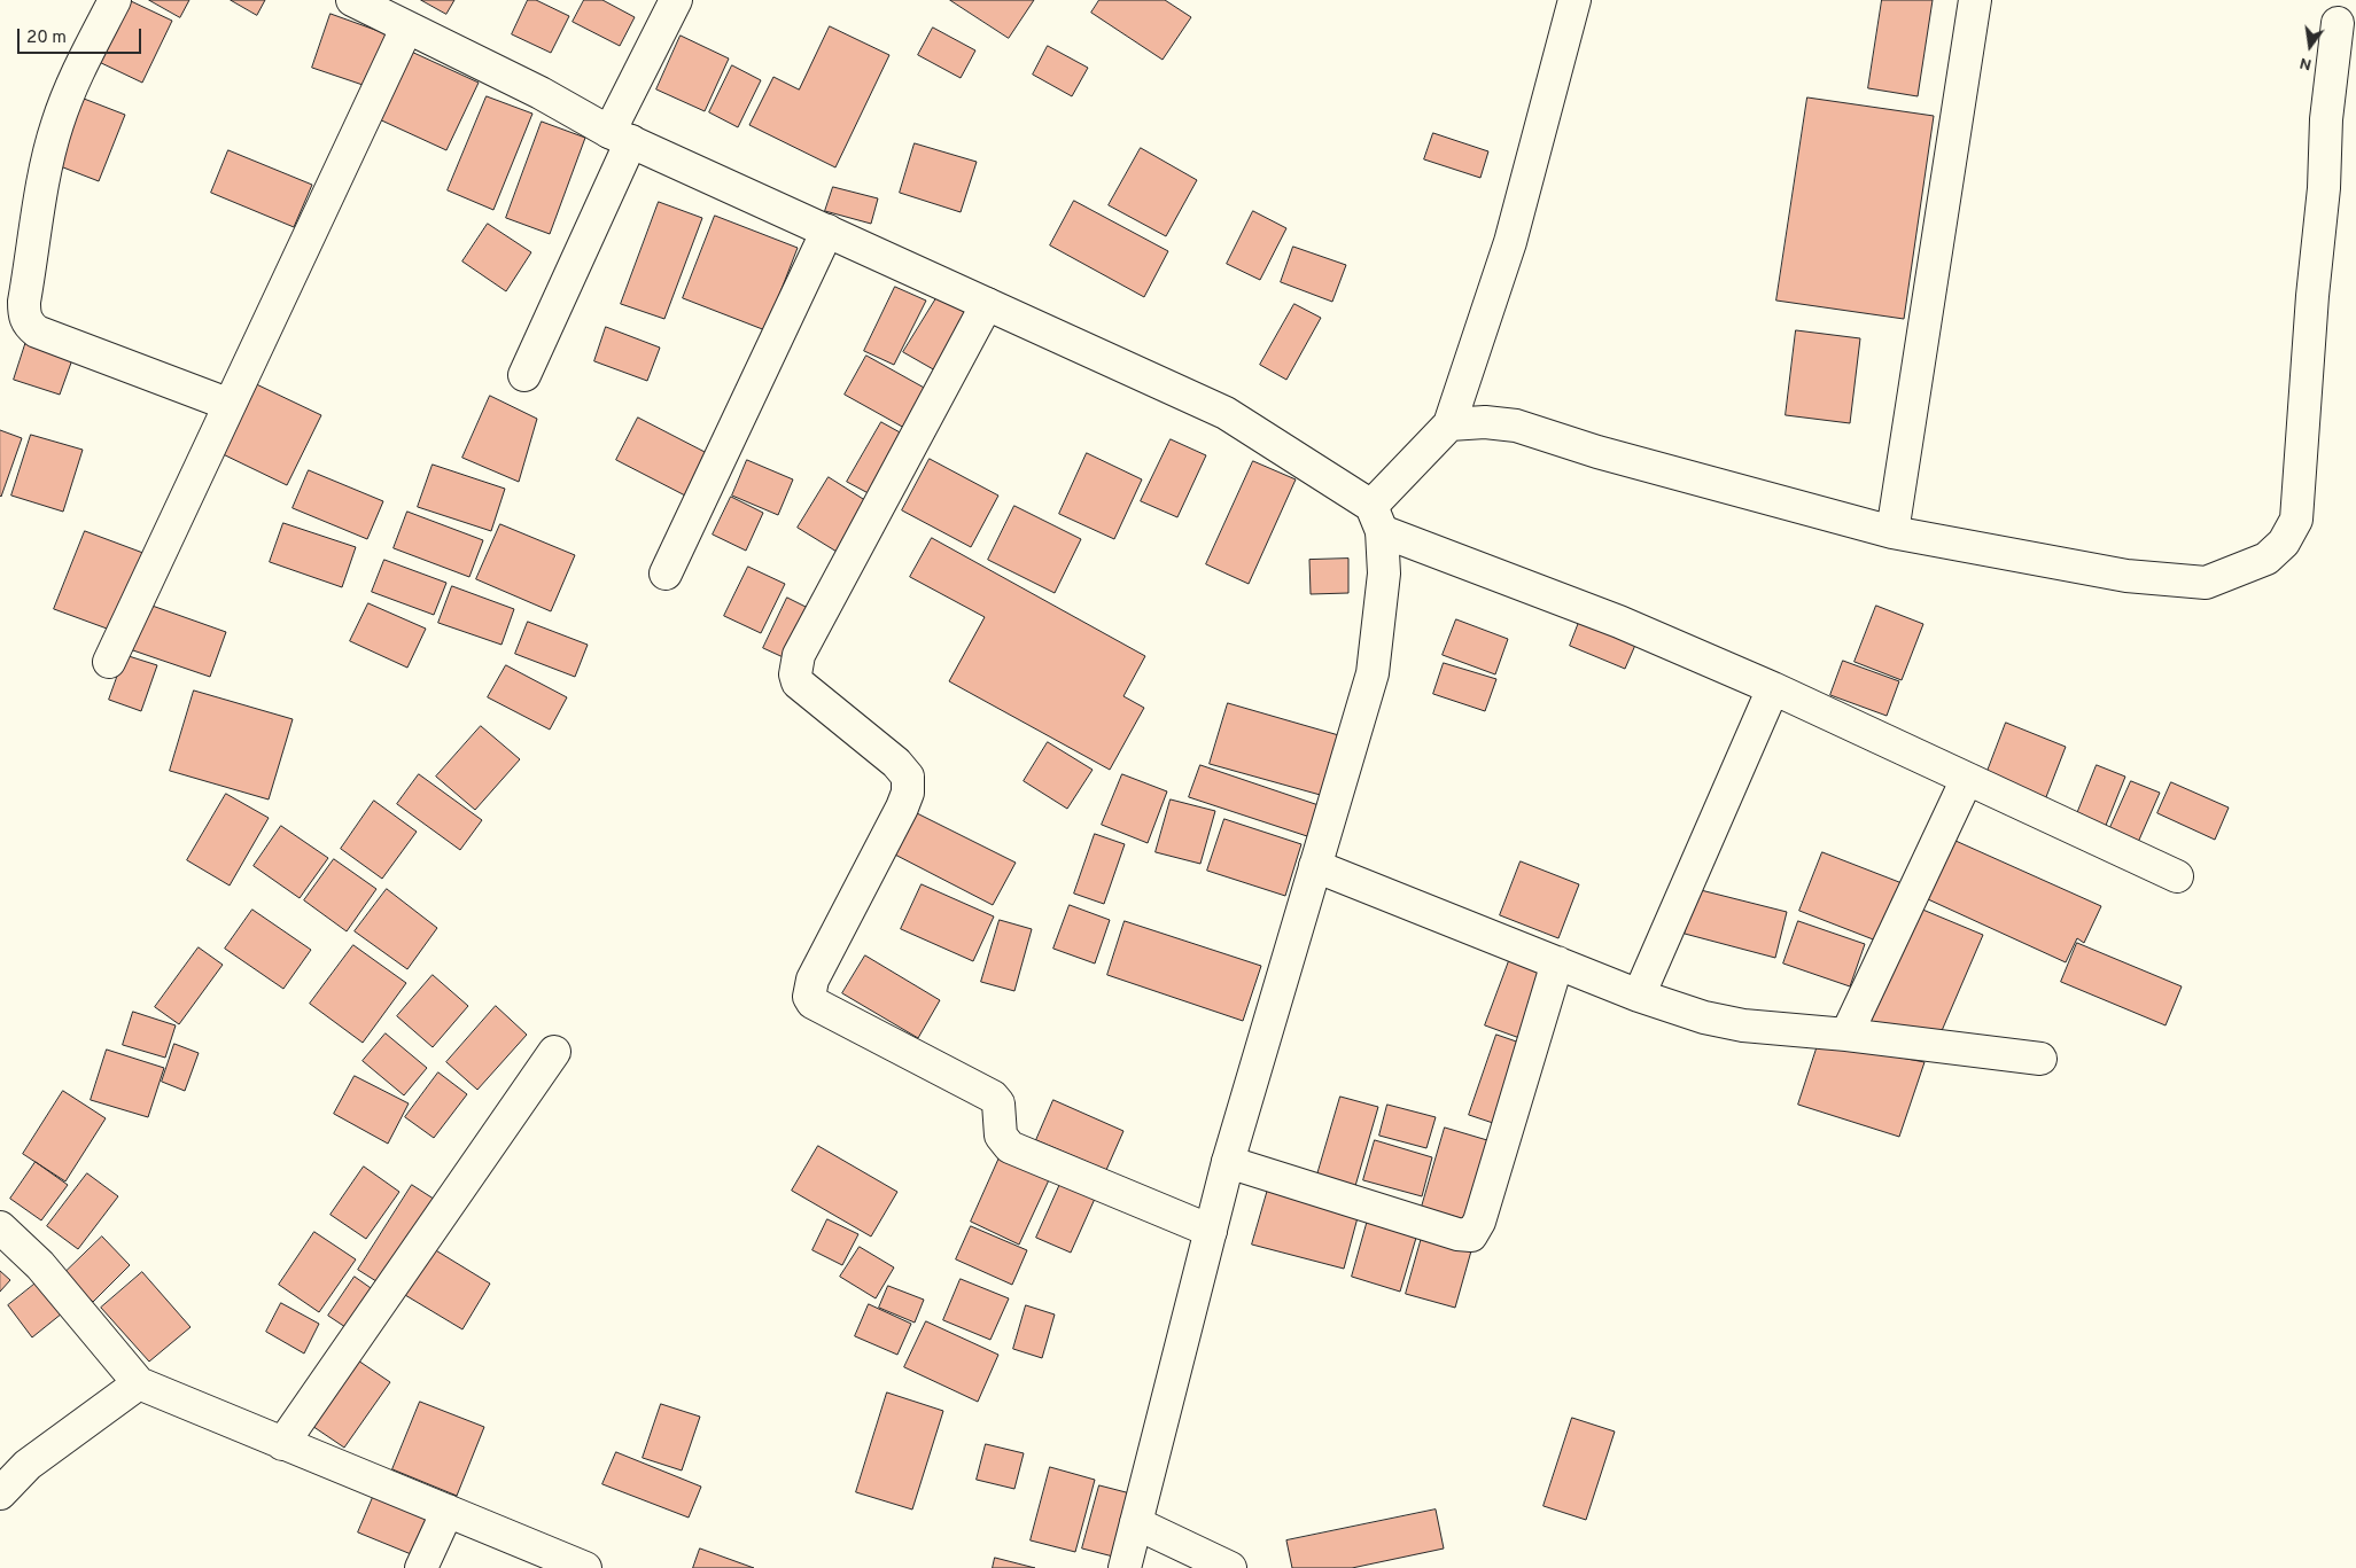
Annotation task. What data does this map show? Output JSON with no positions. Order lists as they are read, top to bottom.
{
  "scale_bar": "20 m",
  "north": "bottom"
}
